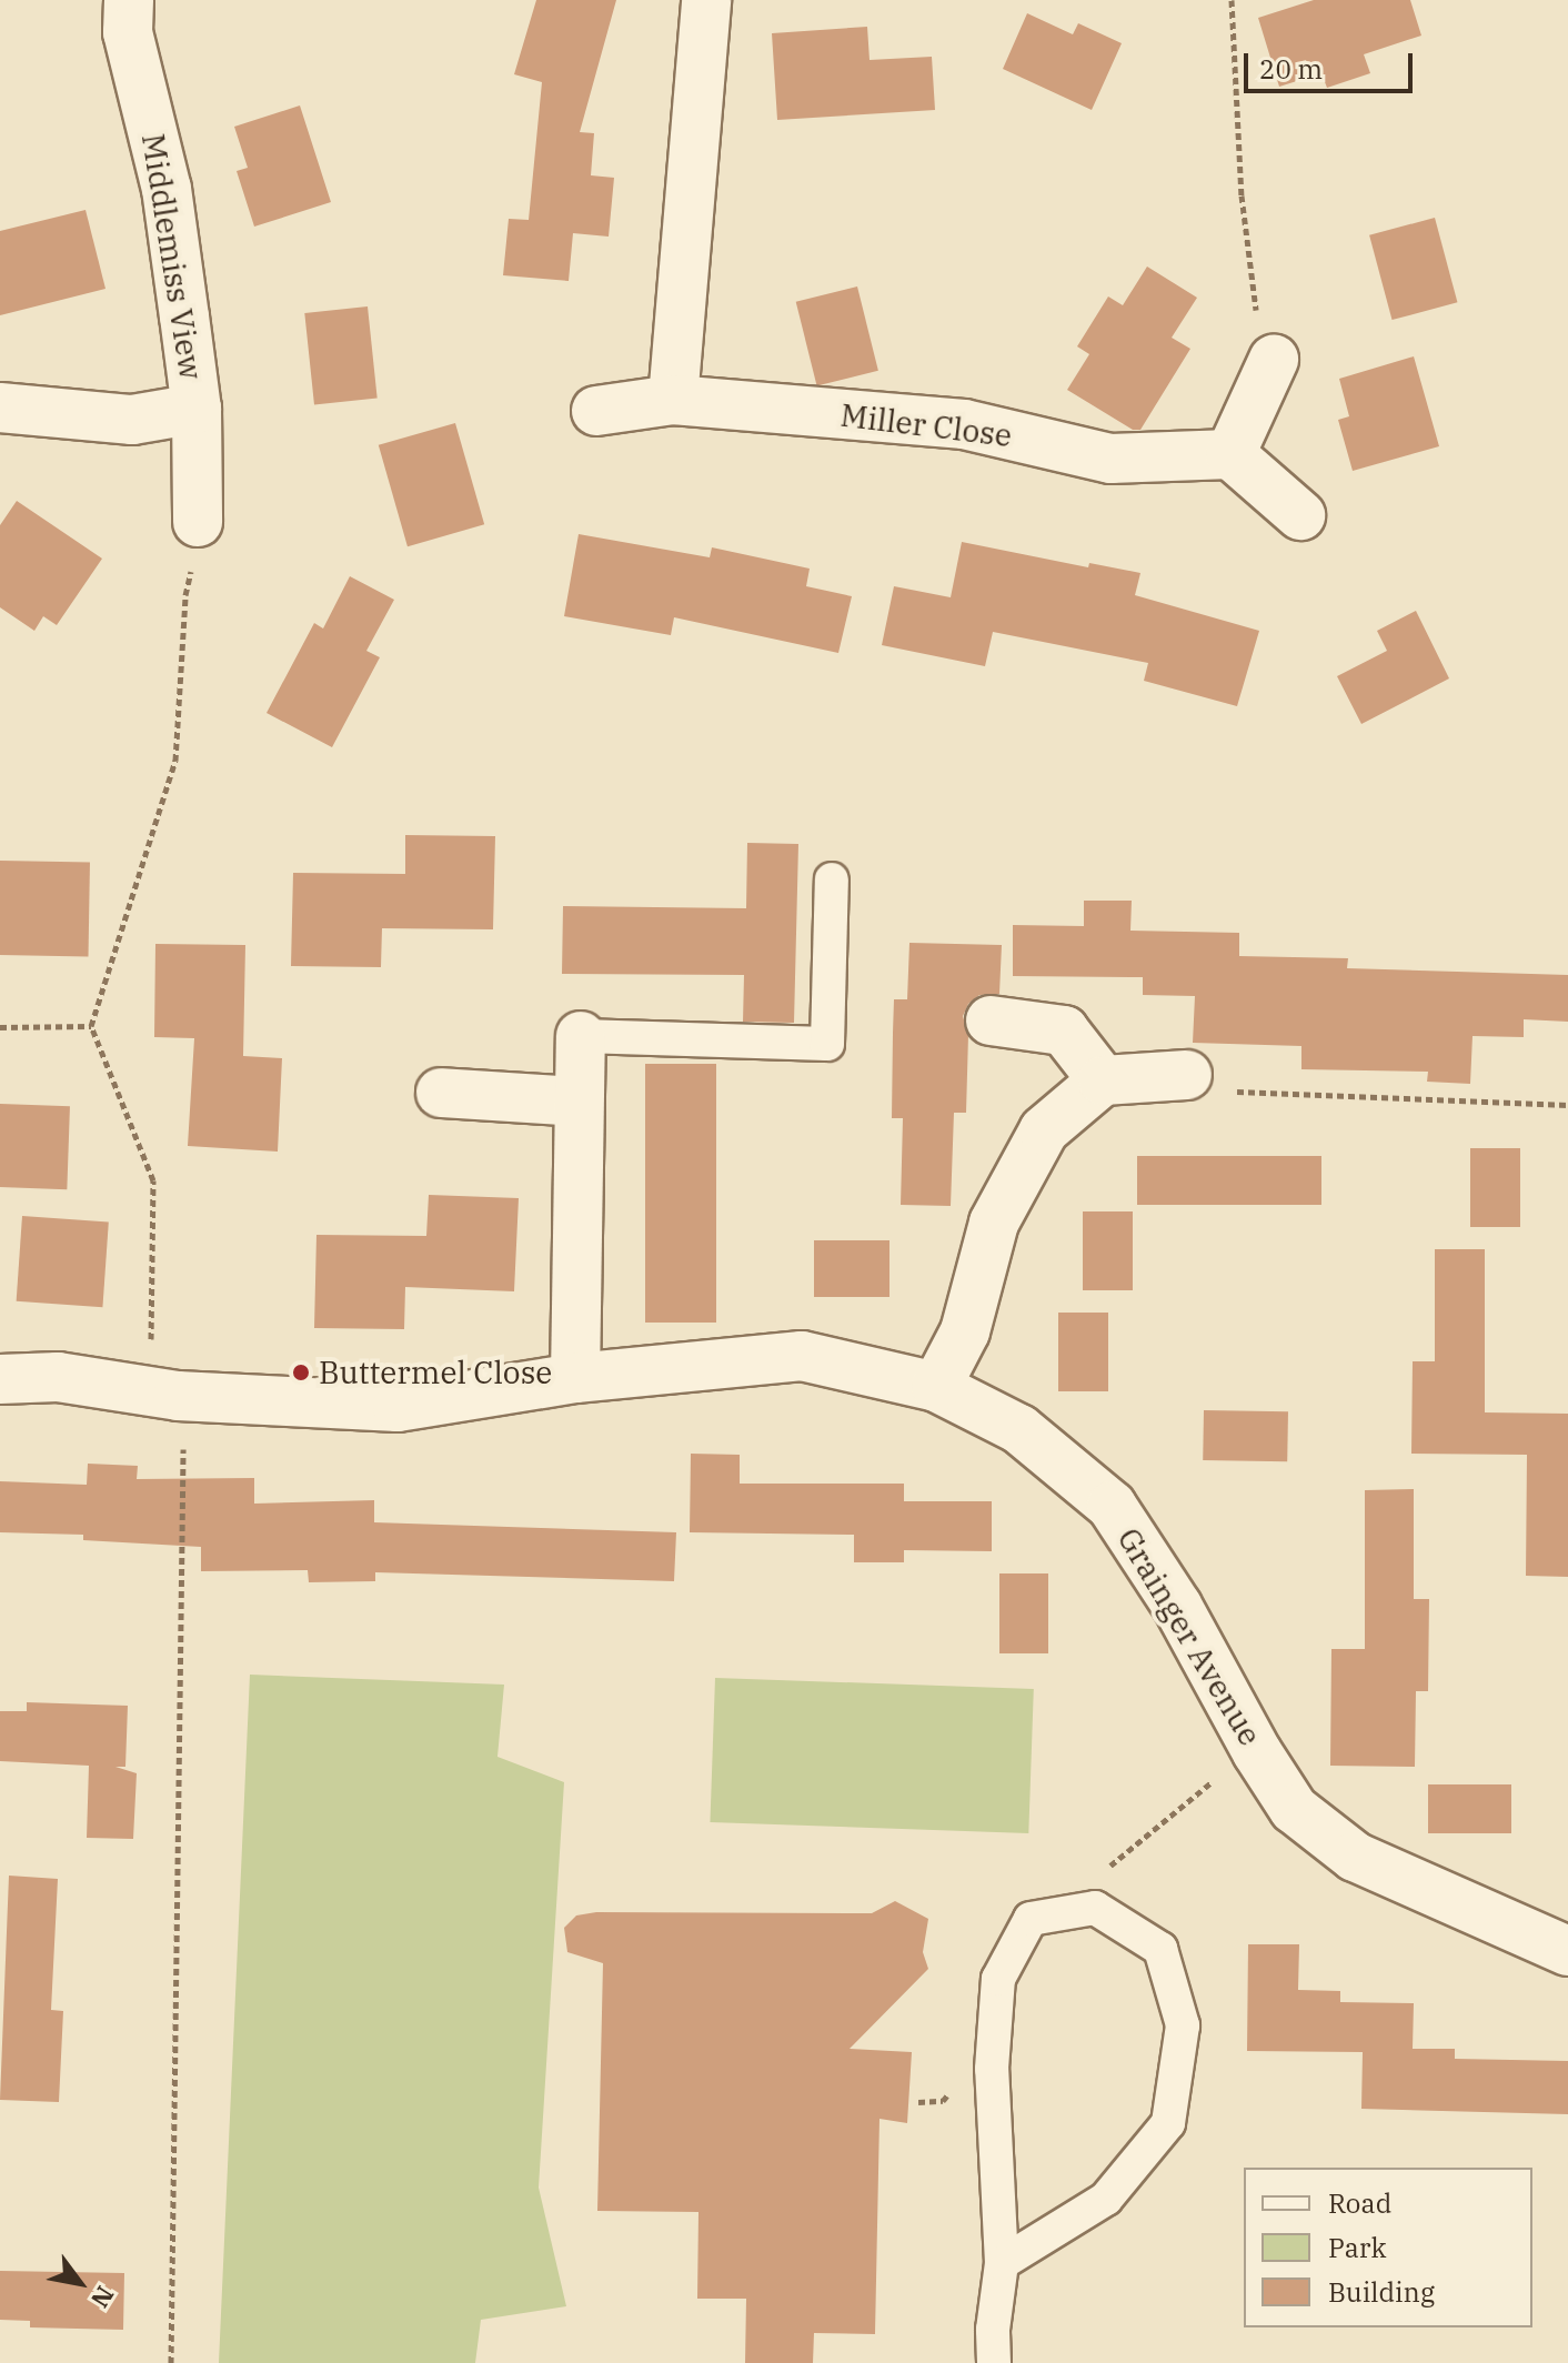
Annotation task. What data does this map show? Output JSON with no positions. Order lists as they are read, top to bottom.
{
  "streets": {
    "street": ["Middlemiss View", "Miller Close", "Grainger Avenue"]
  },
  "places": ["Buttermel Close"],
  "legend": ["Road", "Park", "Building"],
  "scale_bar": "20 m",
  "north": "bottom right"
}
